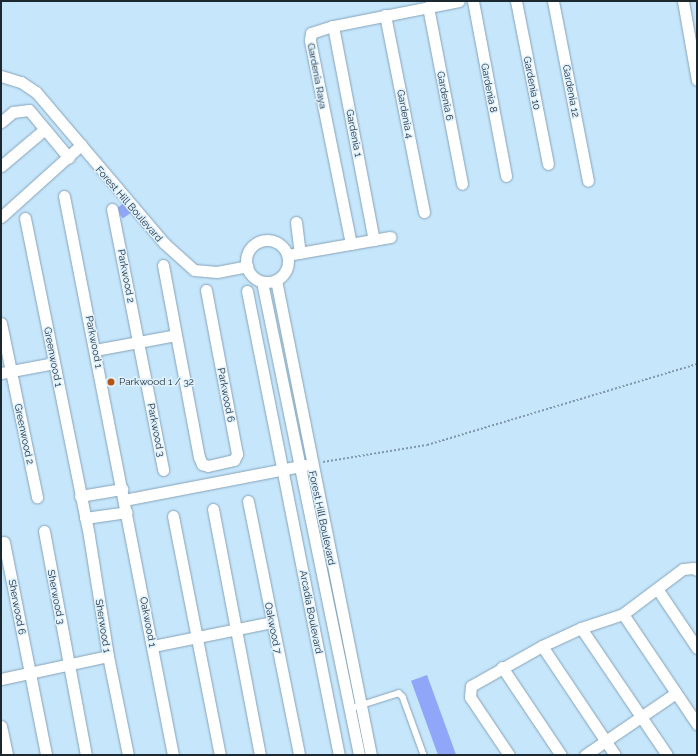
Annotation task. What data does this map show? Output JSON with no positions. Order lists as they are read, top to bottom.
{
  "streets": {
    "street": [
      "Gardenia Raya",
      "Gardenia 10",
      "Gardenia 8",
      "Gardenia 12",
      "Gardenia 6",
      "Gardenia 4",
      "Gardenia 1",
      "Forest Hill Boulevard",
      "Parkwood 2",
      "Parkwood 1",
      "Greenwood 1",
      "Parkwood 6",
      "Parkwood 3",
      "Greenwood 2",
      "Sherwood 3",
      "Sherwood 6",
      "Arcadia Boulevard",
      "Oakwood 1",
      "Sherwood 1",
      "Oakwood 7"
    ]
  },
  "crossings": [
    ["Gardenia Raya", "Gardenia 6"],
    ["Gardenia Raya", "Gardenia 4"],
    ["Gardenia Raya", "Gardenia 1"],
    ["Parkwood 2", "Parkwood 3"],
    ["Parkwood 1", "Oakwood 1"],
    ["Greenwood 1", "Sherwood 1"]
  ],
  "places": ["Parkwood 1 / 32"]
}
